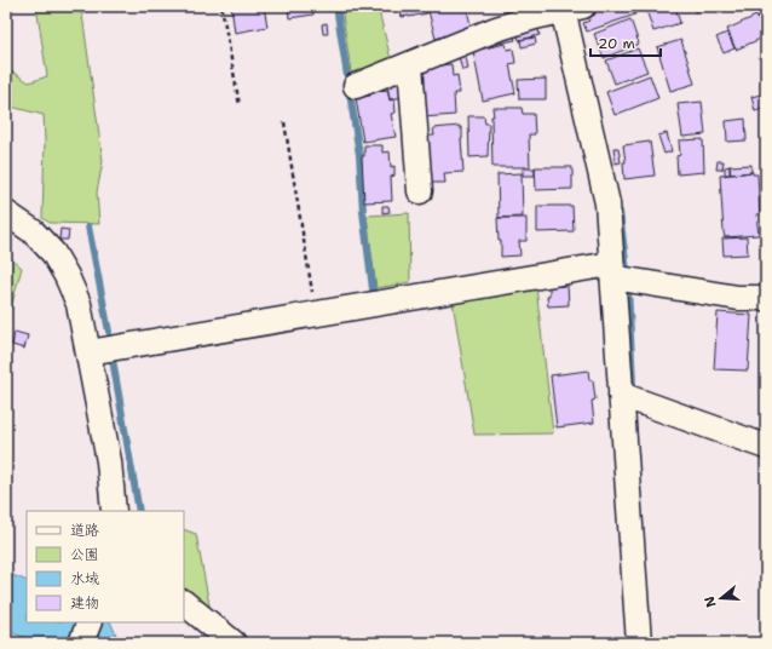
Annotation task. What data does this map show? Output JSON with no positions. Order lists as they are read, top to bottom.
{
  "legend": [
    "道路",
    "公園",
    "水域",
    "建物"
  ],
  "scale_bar": "20 m",
  "north": "left"
}
